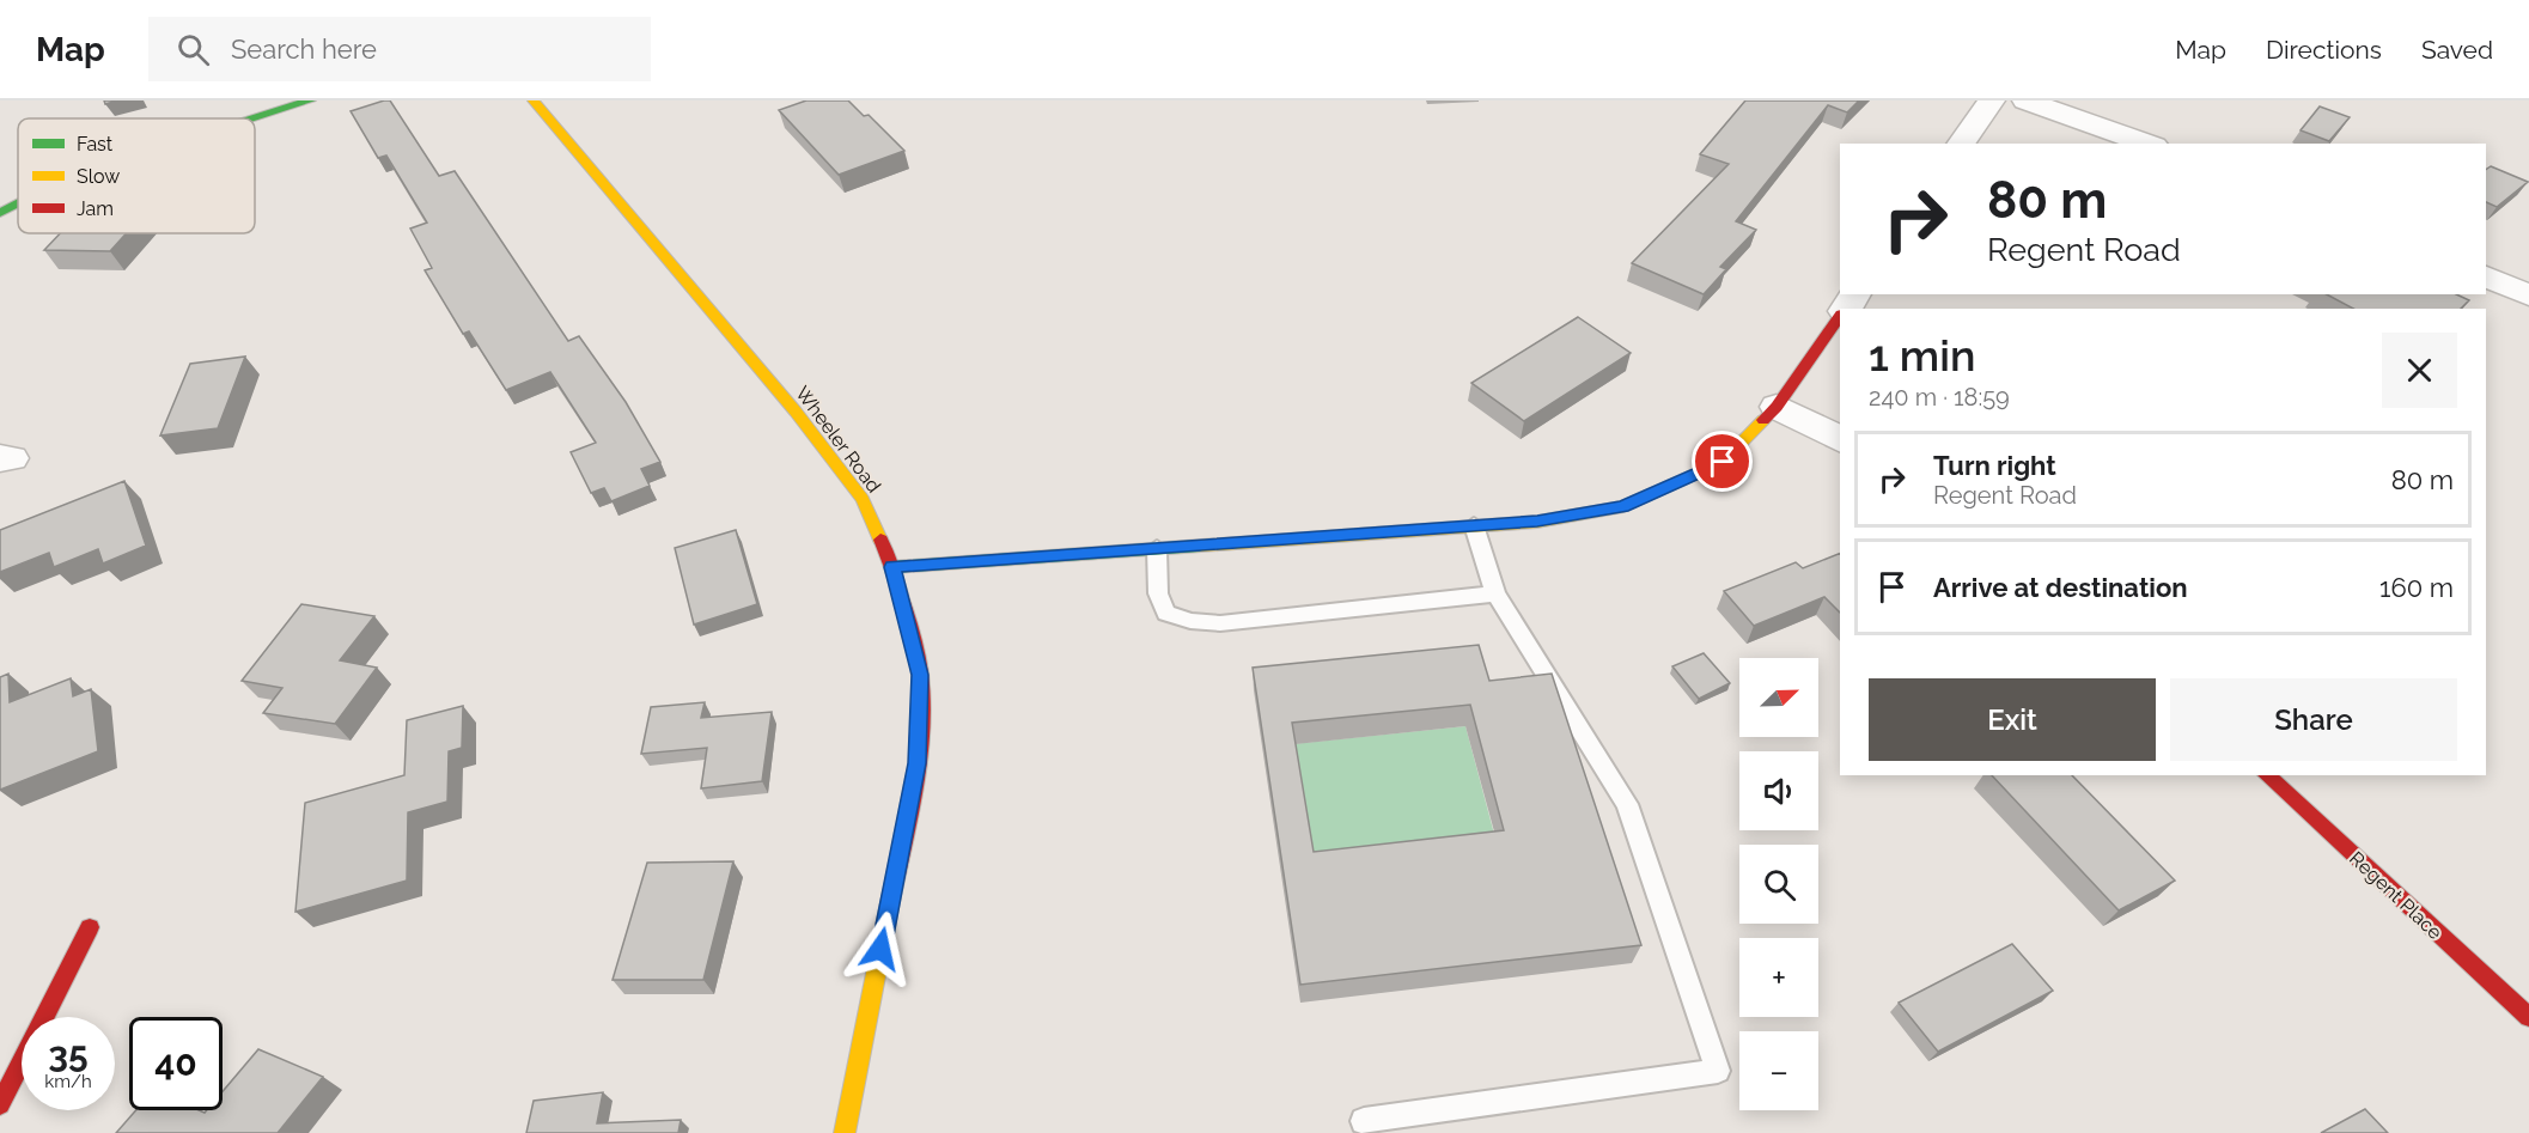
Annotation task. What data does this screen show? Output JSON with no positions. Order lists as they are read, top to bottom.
{
  "streets": {
    "street": ["Wheeler Road", "Regent Place"]
  },
  "legend": ["Fast", "Slow", "Jam"],
  "north": "top right",
  "page": {
    "header": "Map",
    "search": "Search here",
    "nav": ["Map", "Directions", "Saved"],
    "turn": ["80 m", "Regent Road"],
    "heading": ["1 min", "240 m · 18:59"],
    "list": [
      {
        "name": "Turn right",
        "note": "Regent Road",
        "value": "80 m"
      },
      {
        "name": "Arrive at destination",
        "value": "160 m"
      }
    ],
    "map_buttons": ["+", "−"],
    "buttons": ["Exit", "Share"],
    "speed": "35 km/h",
    "limit": "40"
  }
}
